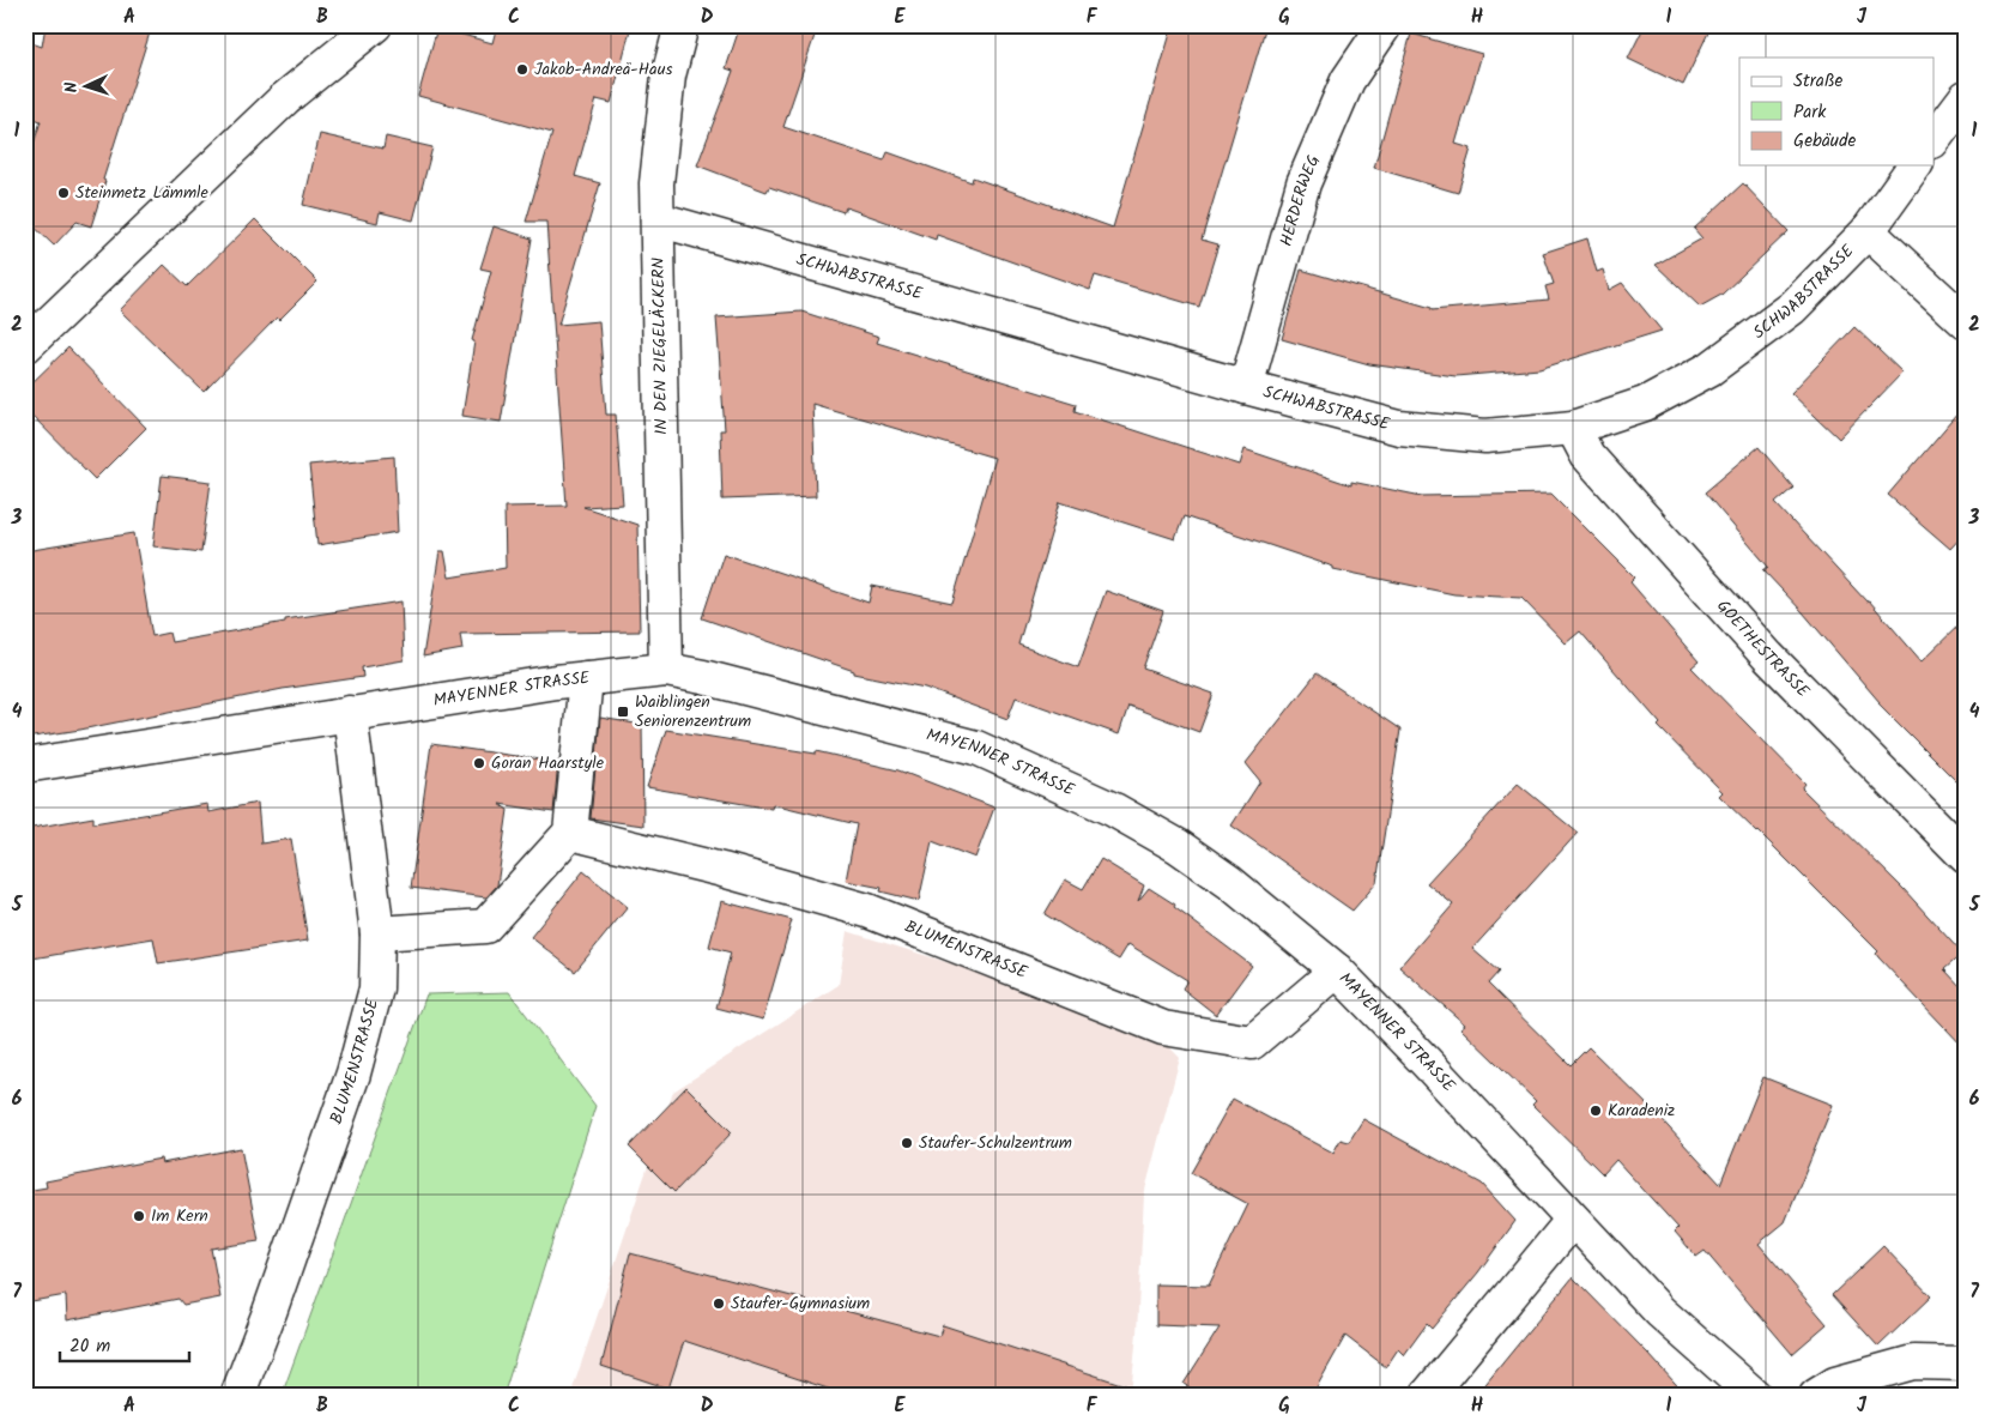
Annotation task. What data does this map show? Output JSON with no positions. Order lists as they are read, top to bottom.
{
  "streets": {
    "street": [
      "HERDERWEG",
      "SCHWABSTRASSE",
      "IN DEN ZIEGELÄCKERN",
      "GOETHESTRASSE",
      "MAYENNER STRASSE",
      "BLUMENSTRASSE"
    ]
  },
  "crossings": [
    ["HERDERWEG", "SCHWABSTRASSE"],
    ["SCHWABSTRASSE", "IN DEN ZIEGELÄCKERN"],
    ["SCHWABSTRASSE", "GOETHESTRASSE"],
    ["IN DEN ZIEGELÄCKERN", "MAYENNER STRASSE"],
    ["MAYENNER STRASSE", "BLUMENSTRASSE"]
  ],
  "places": {
    "other": [
      "Jakob-Andreä-Haus",
      "Steinmetz Lämmle",
      "Goran Haarstyle",
      "Karadeniz",
      "Staufer-Schulzentrum",
      "Im Kern",
      "Staufer-Gymnasium"
    ],
    "transit": ["Waiblingen Seniorenzentrum"]
  },
  "legend": ["Straße", "Park", "Gebäude"],
  "scale_bar": "20 m",
  "north": "left",
  "grid": {
    "columns": [
      "A",
      "B",
      "C",
      "D",
      "E",
      "F",
      "G",
      "H",
      "I",
      "J"
    ],
    "rows": [
      "1",
      "2",
      "3",
      "4",
      "5",
      "6",
      "7"
    ]
  }
}
